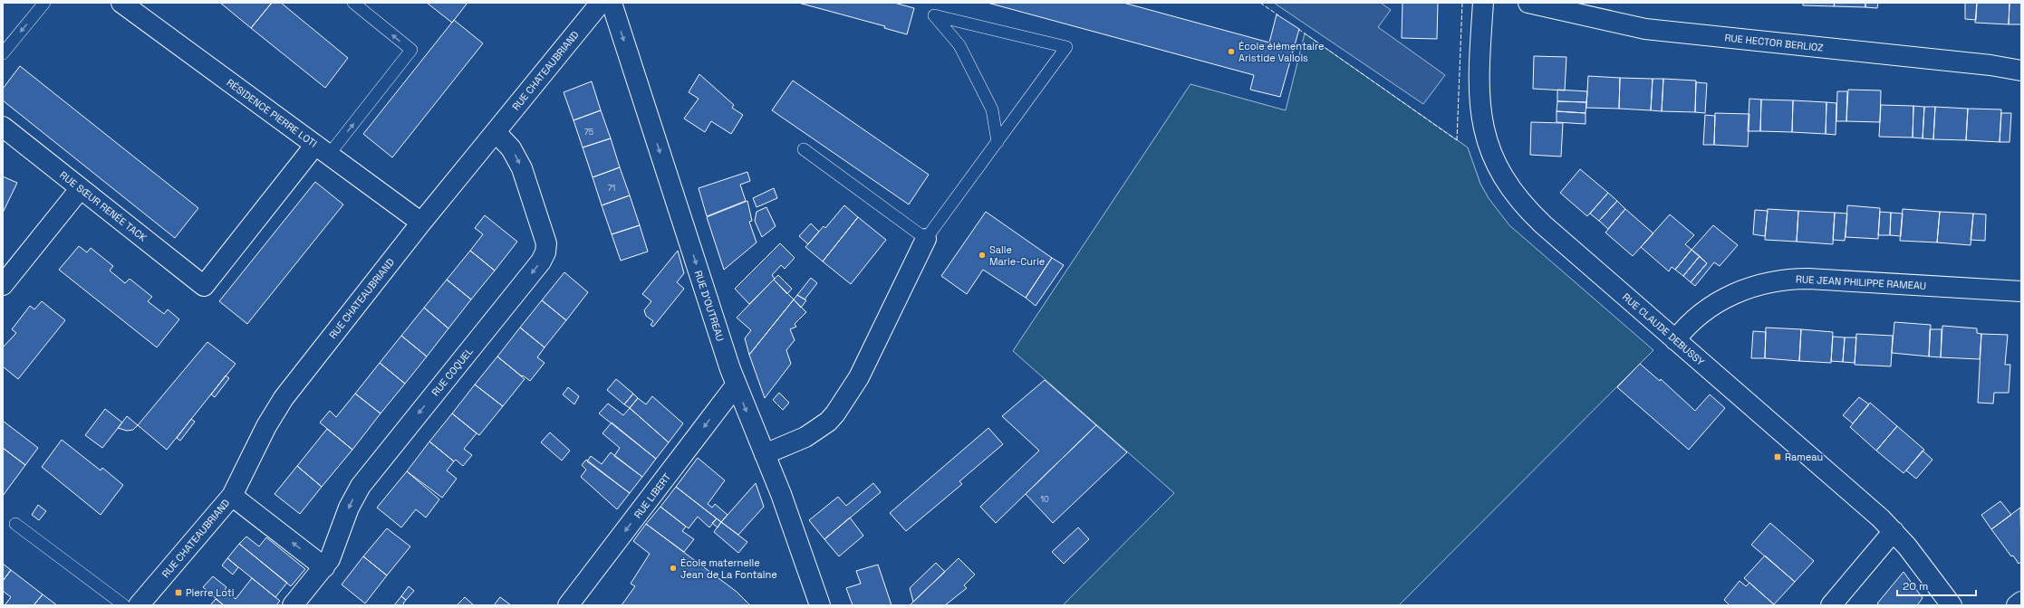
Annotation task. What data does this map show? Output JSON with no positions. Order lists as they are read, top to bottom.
{
  "streets": {
    "street": [
      "RUE HECTOR BERLIOZ",
      "RUE CHATEAUBRIAND",
      "RÉSIDENCE PIERRE LOTI",
      "RUE SŒUR RENÉE TACK",
      "RUE JEAN PHILIPPE RAMEAU",
      "RUE D'OUTREAU",
      "RUE CLAUDE DEBUSSY",
      "RUE COQUEL",
      "RUE LIBERT"
    ]
  },
  "crossings": [
    ["RUE CHATEAUBRIAND", "RÉSIDENCE PIERRE LOTI"],
    ["RUE CHATEAUBRIAND", "RUE COQUEL"],
    ["RÉSIDENCE PIERRE LOTI", "RUE SŒUR RENÉE TACK"],
    ["RUE JEAN PHILIPPE RAMEAU", "RUE CLAUDE DEBUSSY"],
    ["RUE D'OUTREAU", "RUE LIBERT"]
  ],
  "one_way": ["RUE D'OUTREAU", "RUE COQUEL", "RUE LIBERT"],
  "places": {
    "other": ["École élémentaire Aristide Vallois", "Salle Marie-Curie", "École maternelle Jean de La Fontaine"],
    "transit": ["Rameau", "Pierre Loti"]
  },
  "house_numbers": ["75", "71", "10"],
  "scale_bar": "20 m"
}
